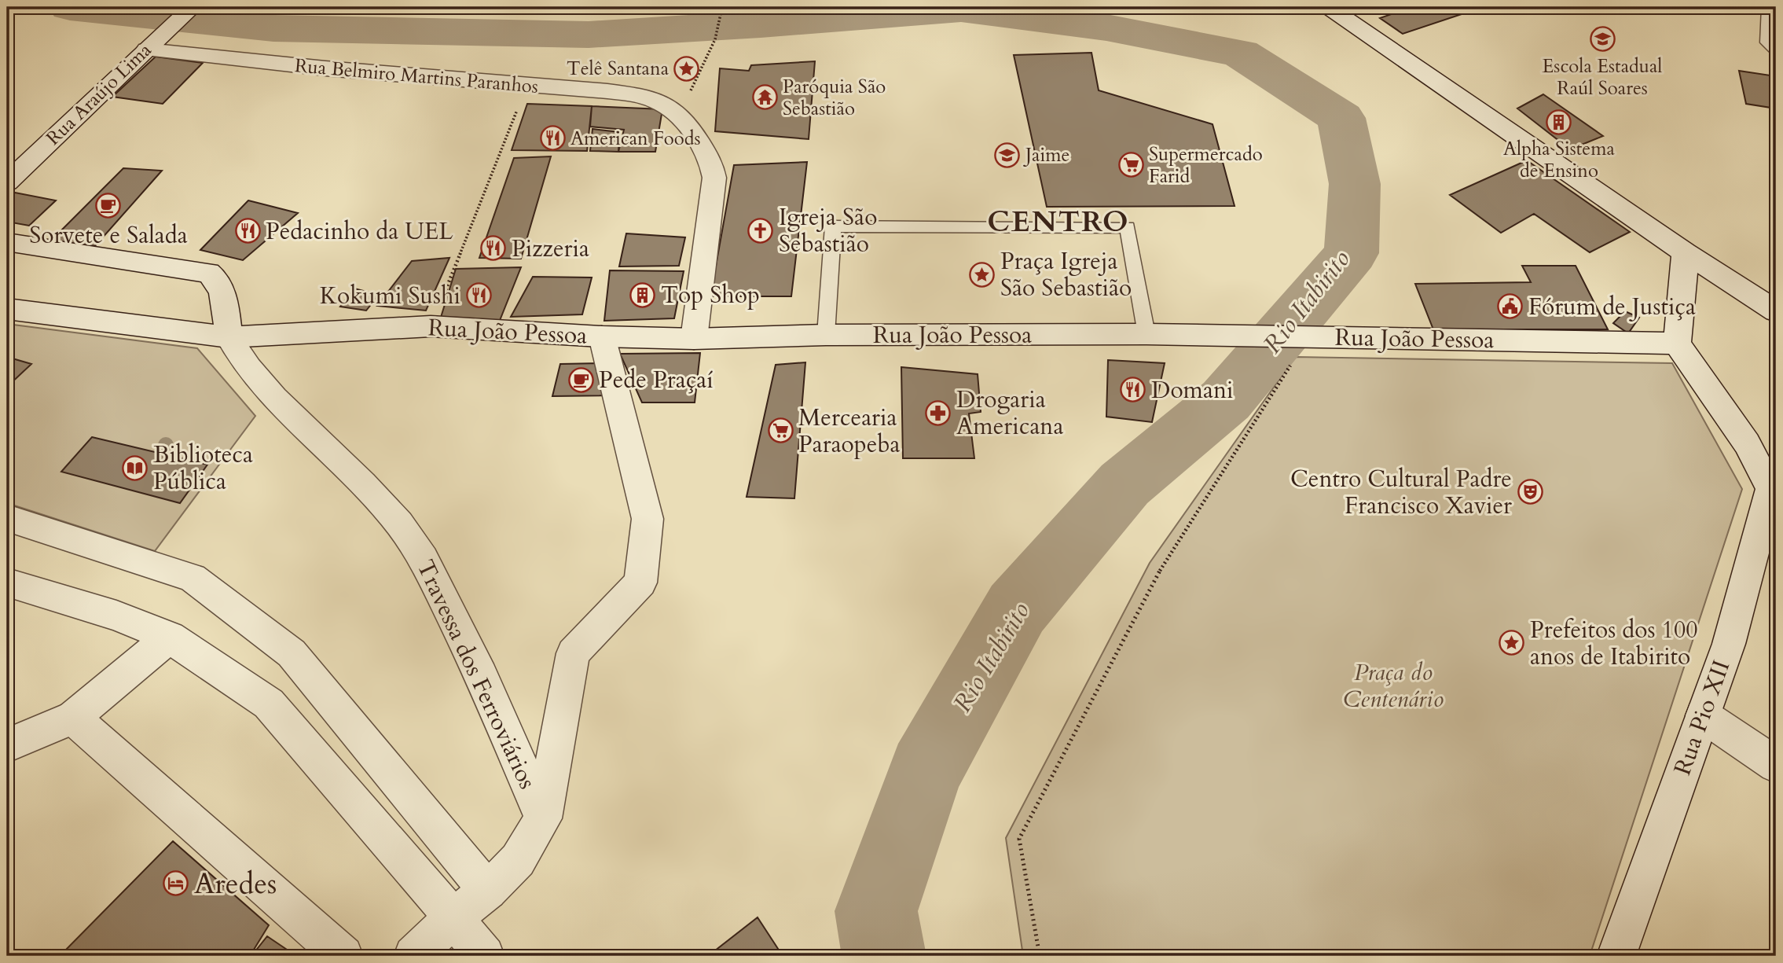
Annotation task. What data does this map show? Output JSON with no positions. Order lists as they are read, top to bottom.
{
  "streets": {
    "street": [
      "Rua Belmiro Martins Paranhos",
      "Rua Araújo Lima",
      "Rua João Pessoa",
      "Travessa dos Ferroviários",
      "Rua Pio XII"
    ]
  },
  "crossings": [
    ["Rua Belmiro Martins Paranhos", "Rua Araújo Lima"],
    ["Rua Belmiro Martins Paranhos", "Rua João Pessoa"],
    ["Rua João Pessoa", "Travessa dos Ferroviários"]
  ],
  "districts": ["CENTRO"],
  "water": ["Rio Itabirito"],
  "parks": ["Praça do Centenário"],
  "places": {
    "school or university": ["Escola Estadual Raúl Soares", "Jaime"],
    "place": ["Telê Santana", "Praça Igreja São Sebastião", "Prefeitos dos 100 anos de Itabirito"],
    "temple": ["Paróquia São Sebastião"],
    "building": ["Alpha Sistema de Ensino", "Top Shop"],
    "restaurant": [
      "American Foods",
      "Pedacinho da UEL",
      "Pizzeria",
      "Kokumi Sushi",
      "Domani"
    ],
    "supermarket": ["Supermercado Farid", "Mercearia Paraopeba"],
    "cafe": ["Sorvete e Salada", "Pede Praçaí"],
    "church": ["Igreja São Sebastião"],
    "public building": ["Fórum de Justiça"],
    "pharmacy": ["Drogaria Americana"],
    "library": ["Biblioteca Pública"],
    "theatre": ["Centro Cultural Padre Francisco Xavier"],
    "hotel": ["Aredes"]
  }
}
